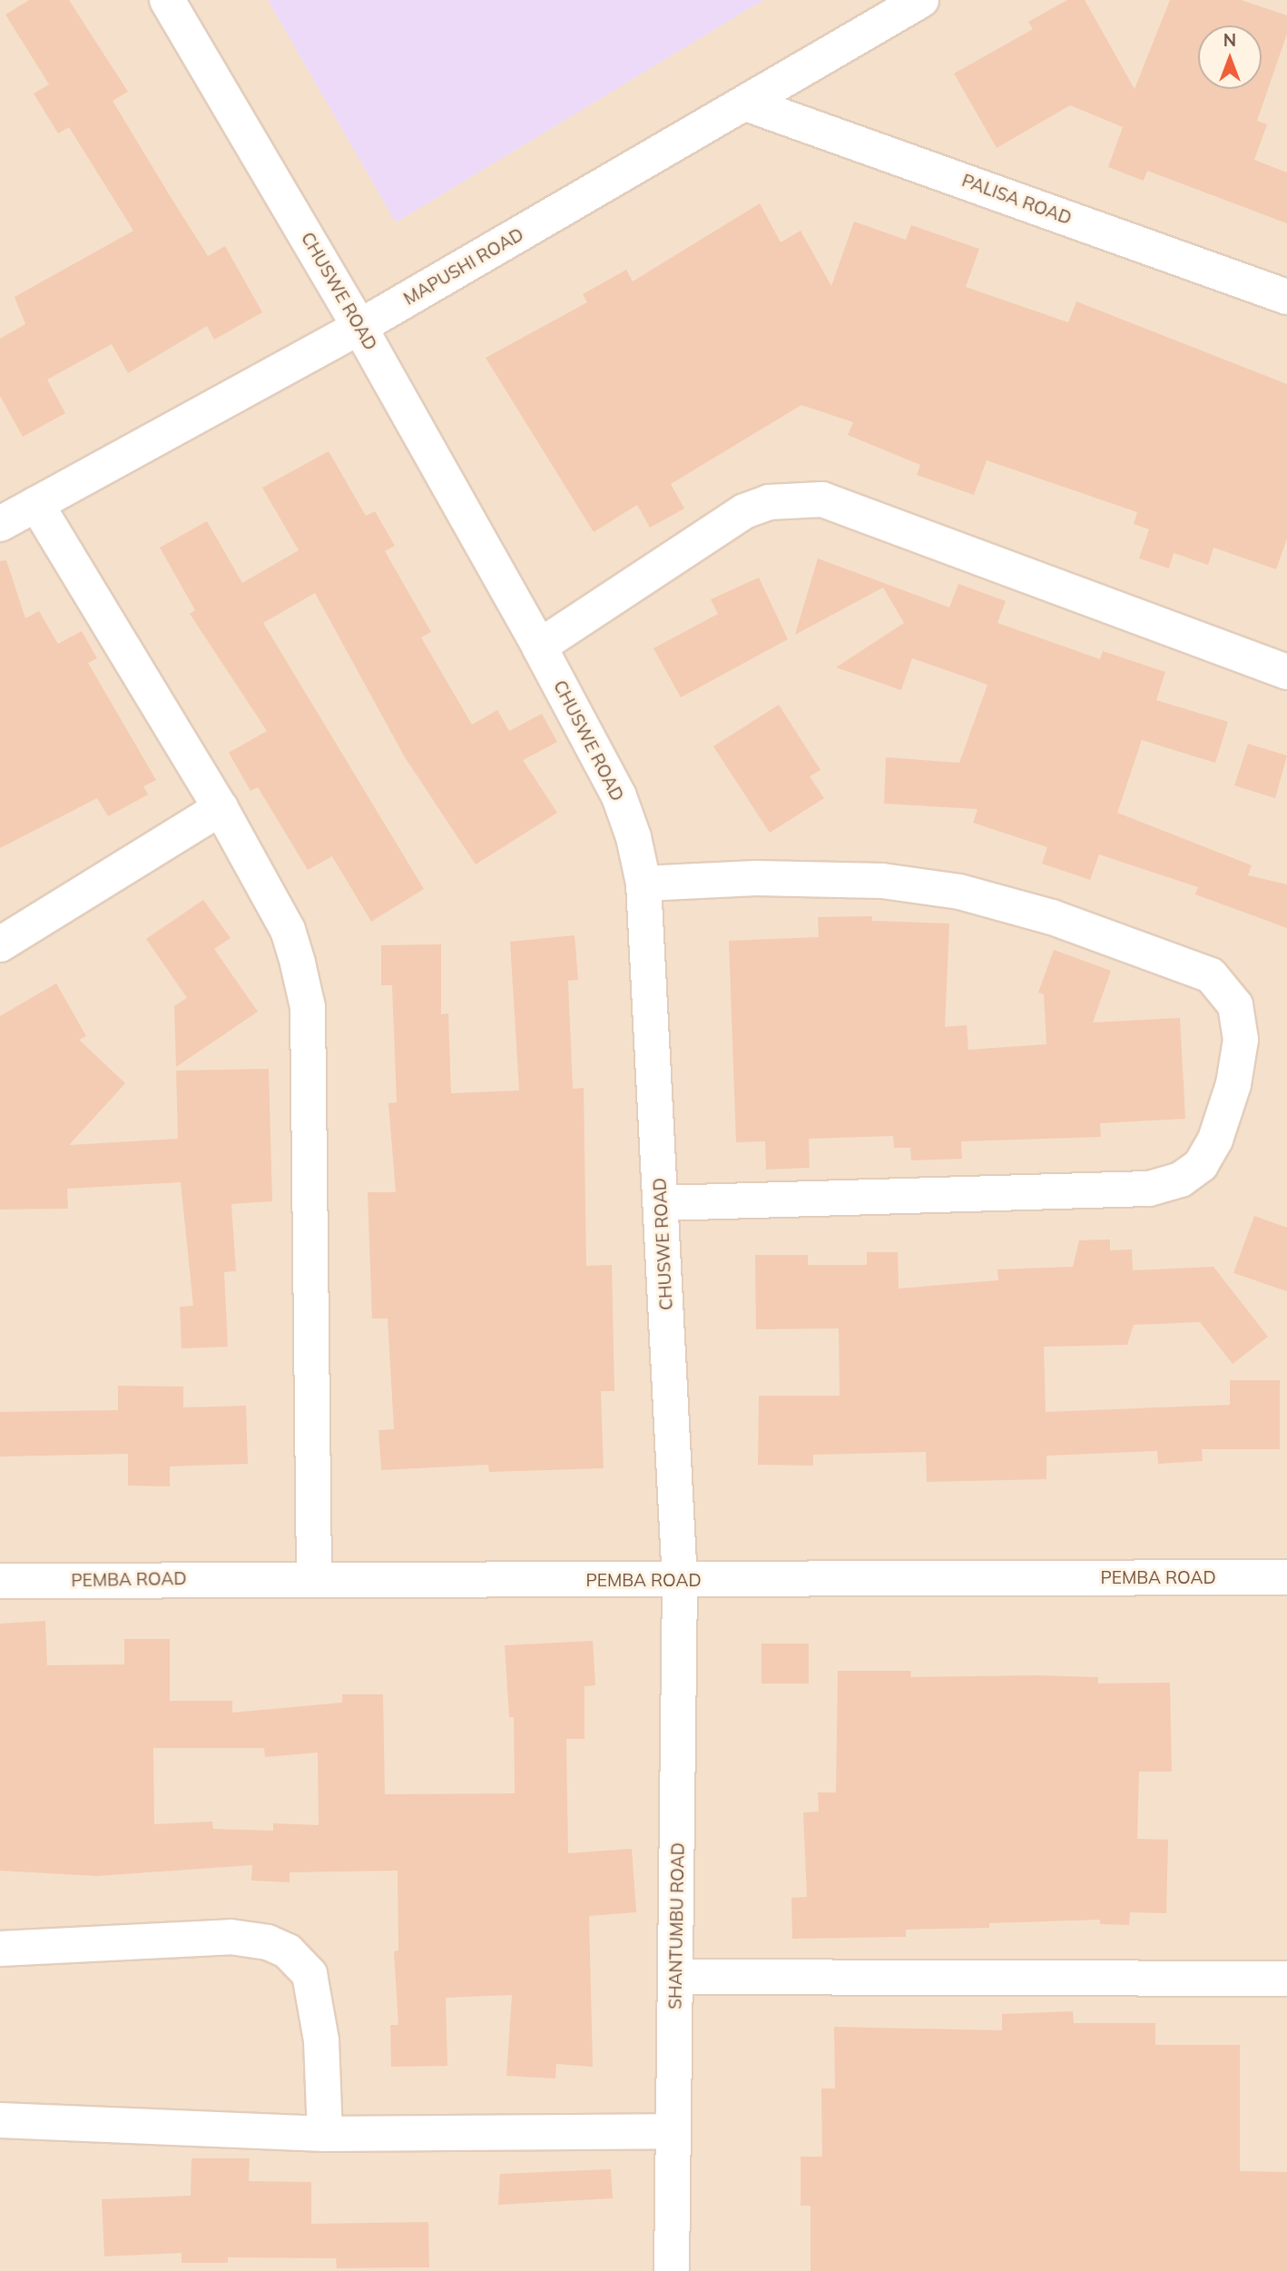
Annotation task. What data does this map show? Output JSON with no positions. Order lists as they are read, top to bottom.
{
  "streets": {
    "street": [
      "PALISA ROAD",
      "MAPUSHI ROAD",
      "CHUSWE ROAD",
      "PEMBA ROAD",
      "SHANTUMBU ROAD"
    ]
  },
  "crossings": [
    ["PALISA ROAD", "MAPUSHI ROAD"],
    ["MAPUSHI ROAD", "CHUSWE ROAD"],
    ["CHUSWE ROAD", "PEMBA ROAD"],
    ["CHUSWE ROAD", "SHANTUMBU ROAD"],
    ["PEMBA ROAD", "SHANTUMBU ROAD"]
  ],
  "north": "top"
}
